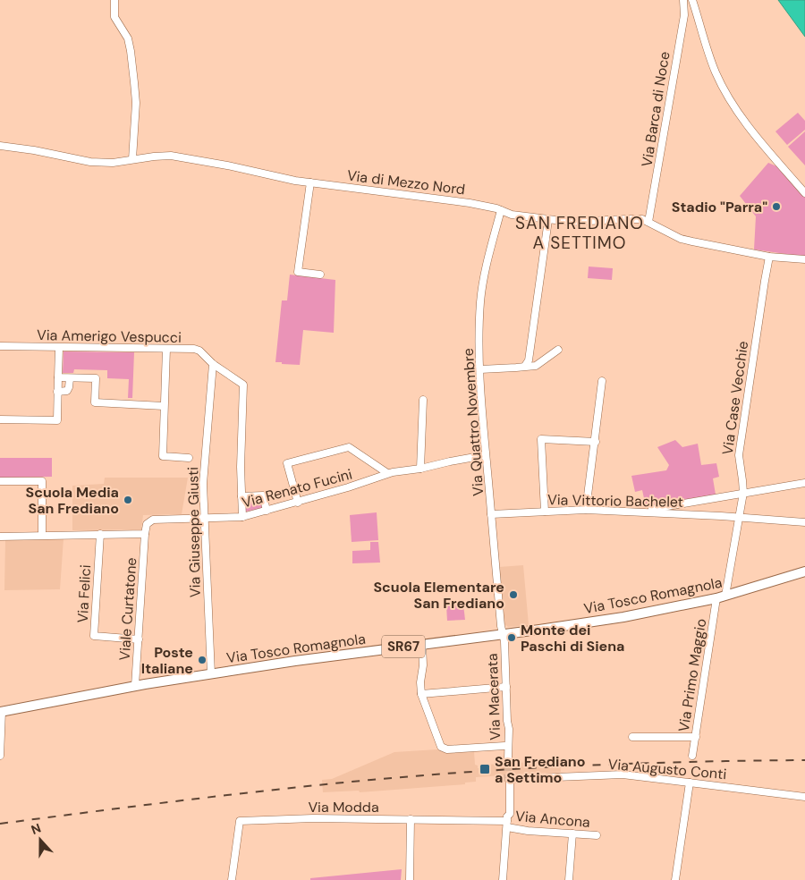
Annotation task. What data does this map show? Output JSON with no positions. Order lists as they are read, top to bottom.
{
  "streets": {
    "main road": ["Via Tosco Romagnola", "SR67"],
    "street": [
      "Via Barca di Noce",
      "Via di Mezzo Nord",
      "Via Amerigo Vespucci",
      "Via Case Vecchie",
      "Via Quattro Novembre",
      "Via Renato Fucini",
      "Via Vittorio Bachelet",
      "Via Giuseppe Giusti",
      "Via Felici",
      "Viale Curtatone",
      "Via Primo Maggio",
      "Via Macerata",
      "Via Augusto Conti",
      "Via Modda",
      "Via Ancona"
    ]
  },
  "crossings": [
    ["Via Barca di Noce", "Via di Mezzo Nord"],
    ["Via di Mezzo Nord", "Via Case Vecchie"],
    ["Via di Mezzo Nord", "Via Quattro Novembre"],
    ["Via Amerigo Vespucci", "Via Giuseppe Giusti"],
    ["Via Case Vecchie", "Via Vittorio Bachelet"],
    ["Via Case Vecchie", "Via Tosco Romagnola"],
    ["Via Case Vecchie", "Via Primo Maggio"],
    ["Via Quattro Novembre", "Via Renato Fucini"],
    ["Via Quattro Novembre", "Via Vittorio Bachelet"],
    ["Via Quattro Novembre", "Via Tosco Romagnola"],
    ["Via Quattro Novembre", "Via Macerata"],
    ["Via Renato Fucini", "Via Giuseppe Giusti"],
    ["Via Renato Fucini", "Viale Curtatone"],
    ["Via Giuseppe Giusti", "Via Tosco Romagnola"],
    ["Via Felici", "Viale Curtatone"],
    ["Via Tosco Romagnola", "Viale Curtatone"],
    ["Via Tosco Romagnola", "Via Primo Maggio"],
    ["Via Tosco Romagnola", "Via Macerata"],
    ["Via Augusto Conti", "Via Modda"],
    ["Via Augusto Conti", "Via Ancona"],
    ["Via Modda", "Via Ancona"]
  ],
  "districts": ["SAN FREDIANO A SETTIMO"],
  "places": {
    "other": [
      "Stadio \"Parra\"",
      "Scuola Media San Frediano",
      "Scuola Elementare San Frediano",
      "Monte dei Paschi di Siena",
      "Poste Italiane"
    ],
    "transit": ["San Frediano a Settimo"]
  },
  "north": "top"
}
